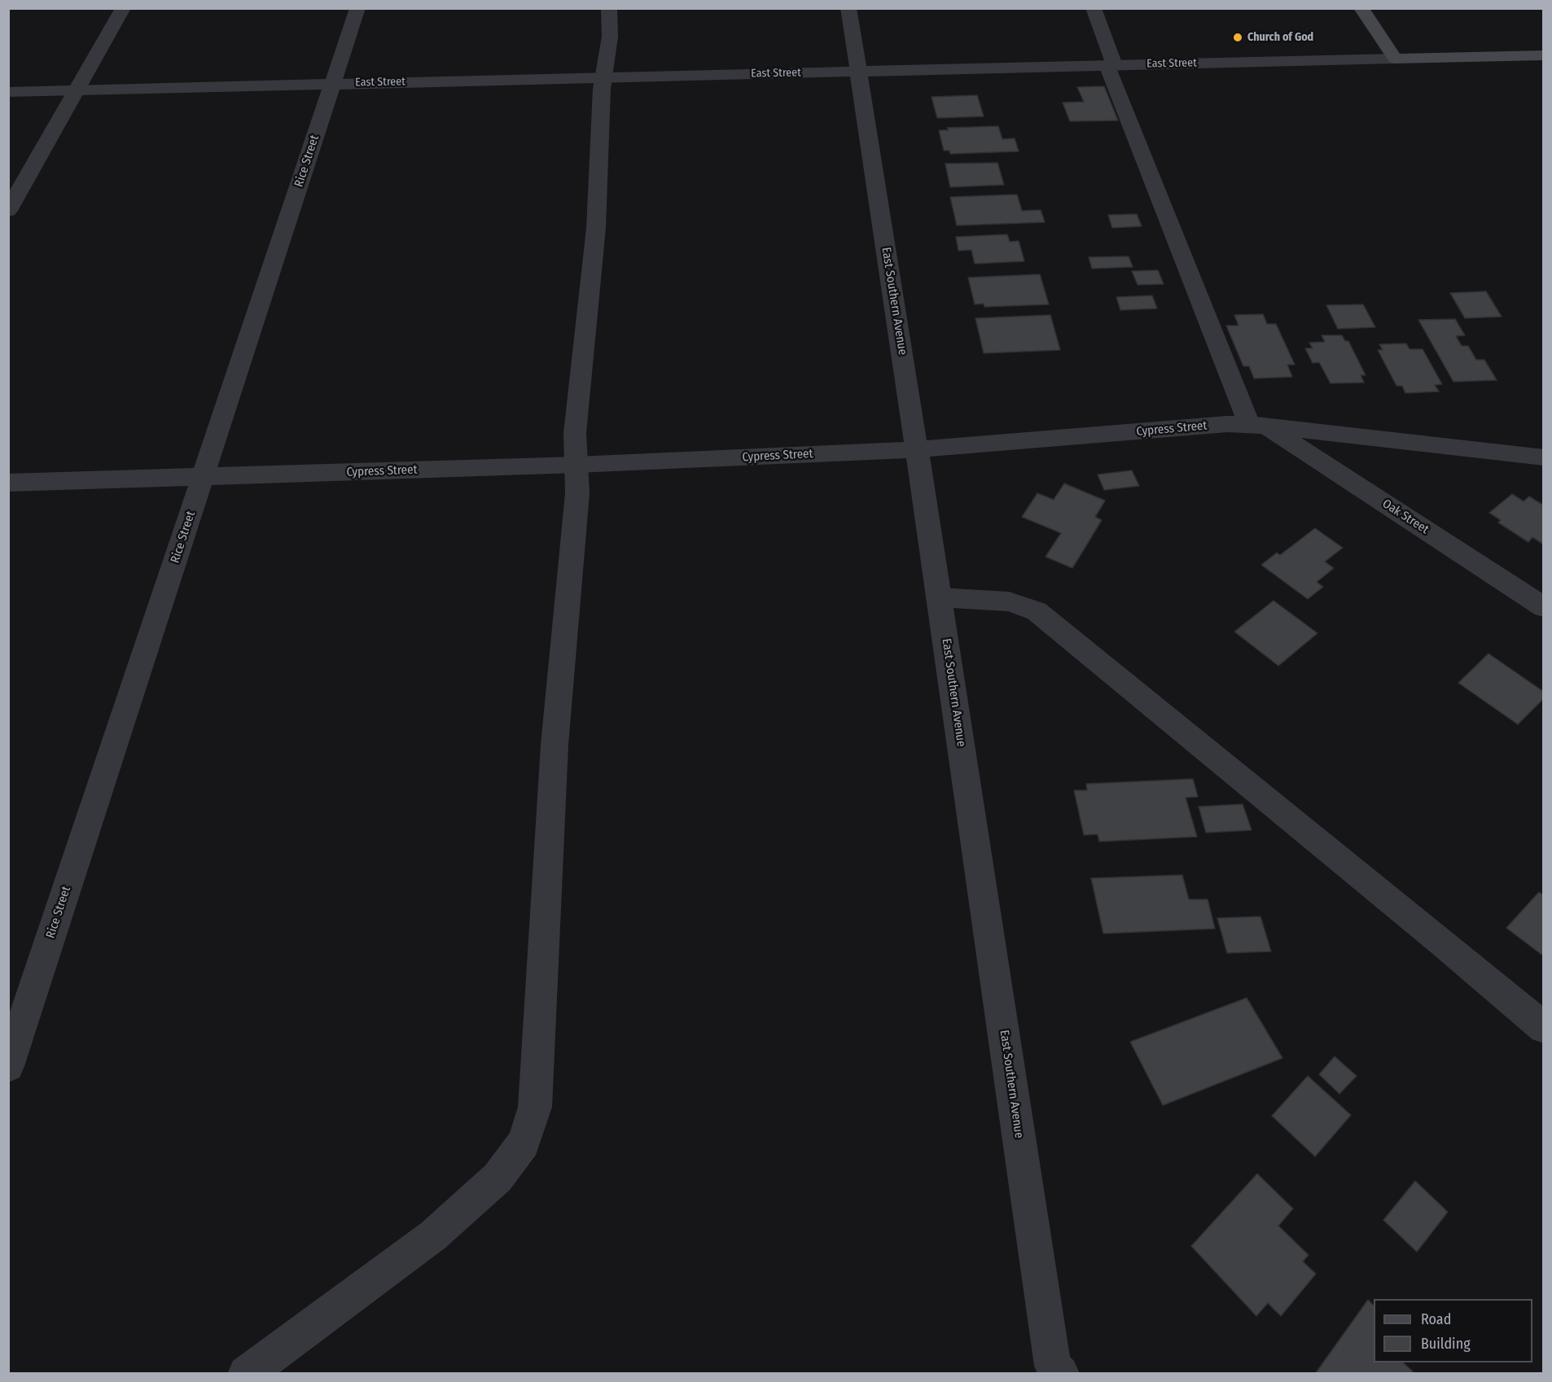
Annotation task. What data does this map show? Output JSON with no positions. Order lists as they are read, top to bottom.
{
  "streets": {
    "street": [
      "East Street",
      "Rice Street",
      "East Southern Avenue",
      "Cypress Street",
      "Oak Street"
    ]
  },
  "crossings": [
    ["East Street", "Rice Street"],
    ["East Street", "East Southern Avenue"],
    ["Rice Street", "Cypress Street"],
    ["East Southern Avenue", "Cypress Street"],
    ["Cypress Street", "Oak Street"]
  ],
  "places": ["Church of God"],
  "legend": ["Road", "Building"]
}
